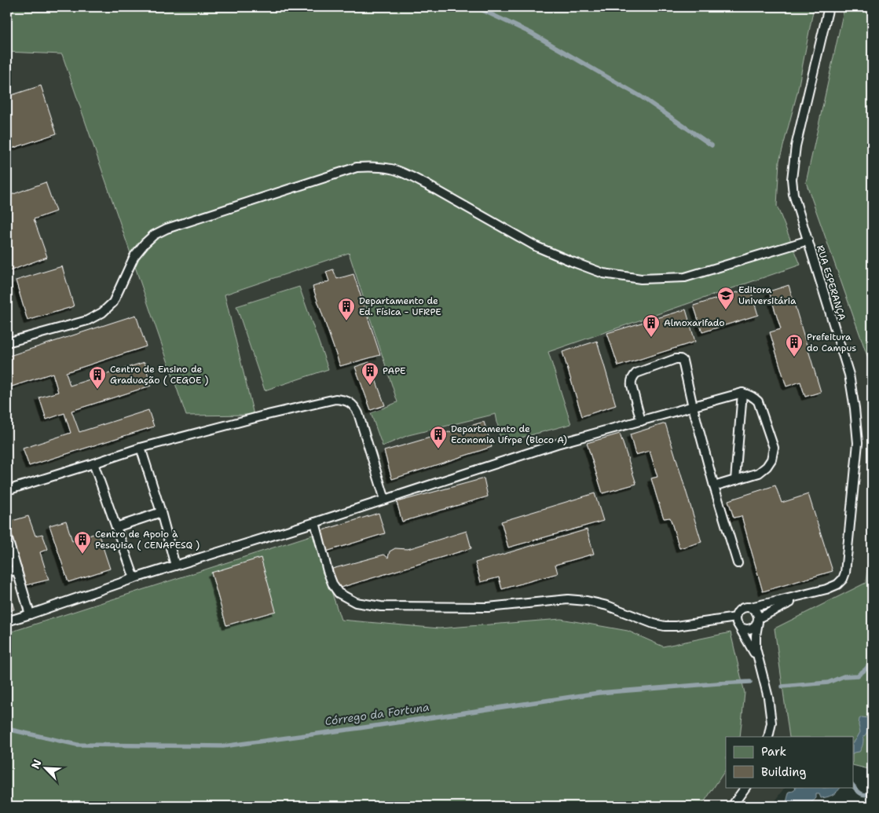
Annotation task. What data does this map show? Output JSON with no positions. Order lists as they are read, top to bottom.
{
  "streets": {
    "lane": ["RUA ESPERANÇA"]
  },
  "water": ["Córrego da Fortuna"],
  "places": {
    "school or university": ["Editora Universitária"],
    "building": [
      "Departamento de Ed. Física - UFRPE",
      "Almoxarifado",
      "Prefeitura do Campus",
      "PAPE",
      "Centro de Ensino de Graduação ( CEGOE )",
      "Departamento de Economia Ufrpe (Bloco A)",
      "Centro de Apoio à Pesquisa ( CENAPESQ )"
    ]
  },
  "legend": ["Park", "Building"],
  "north": "top left"
}
